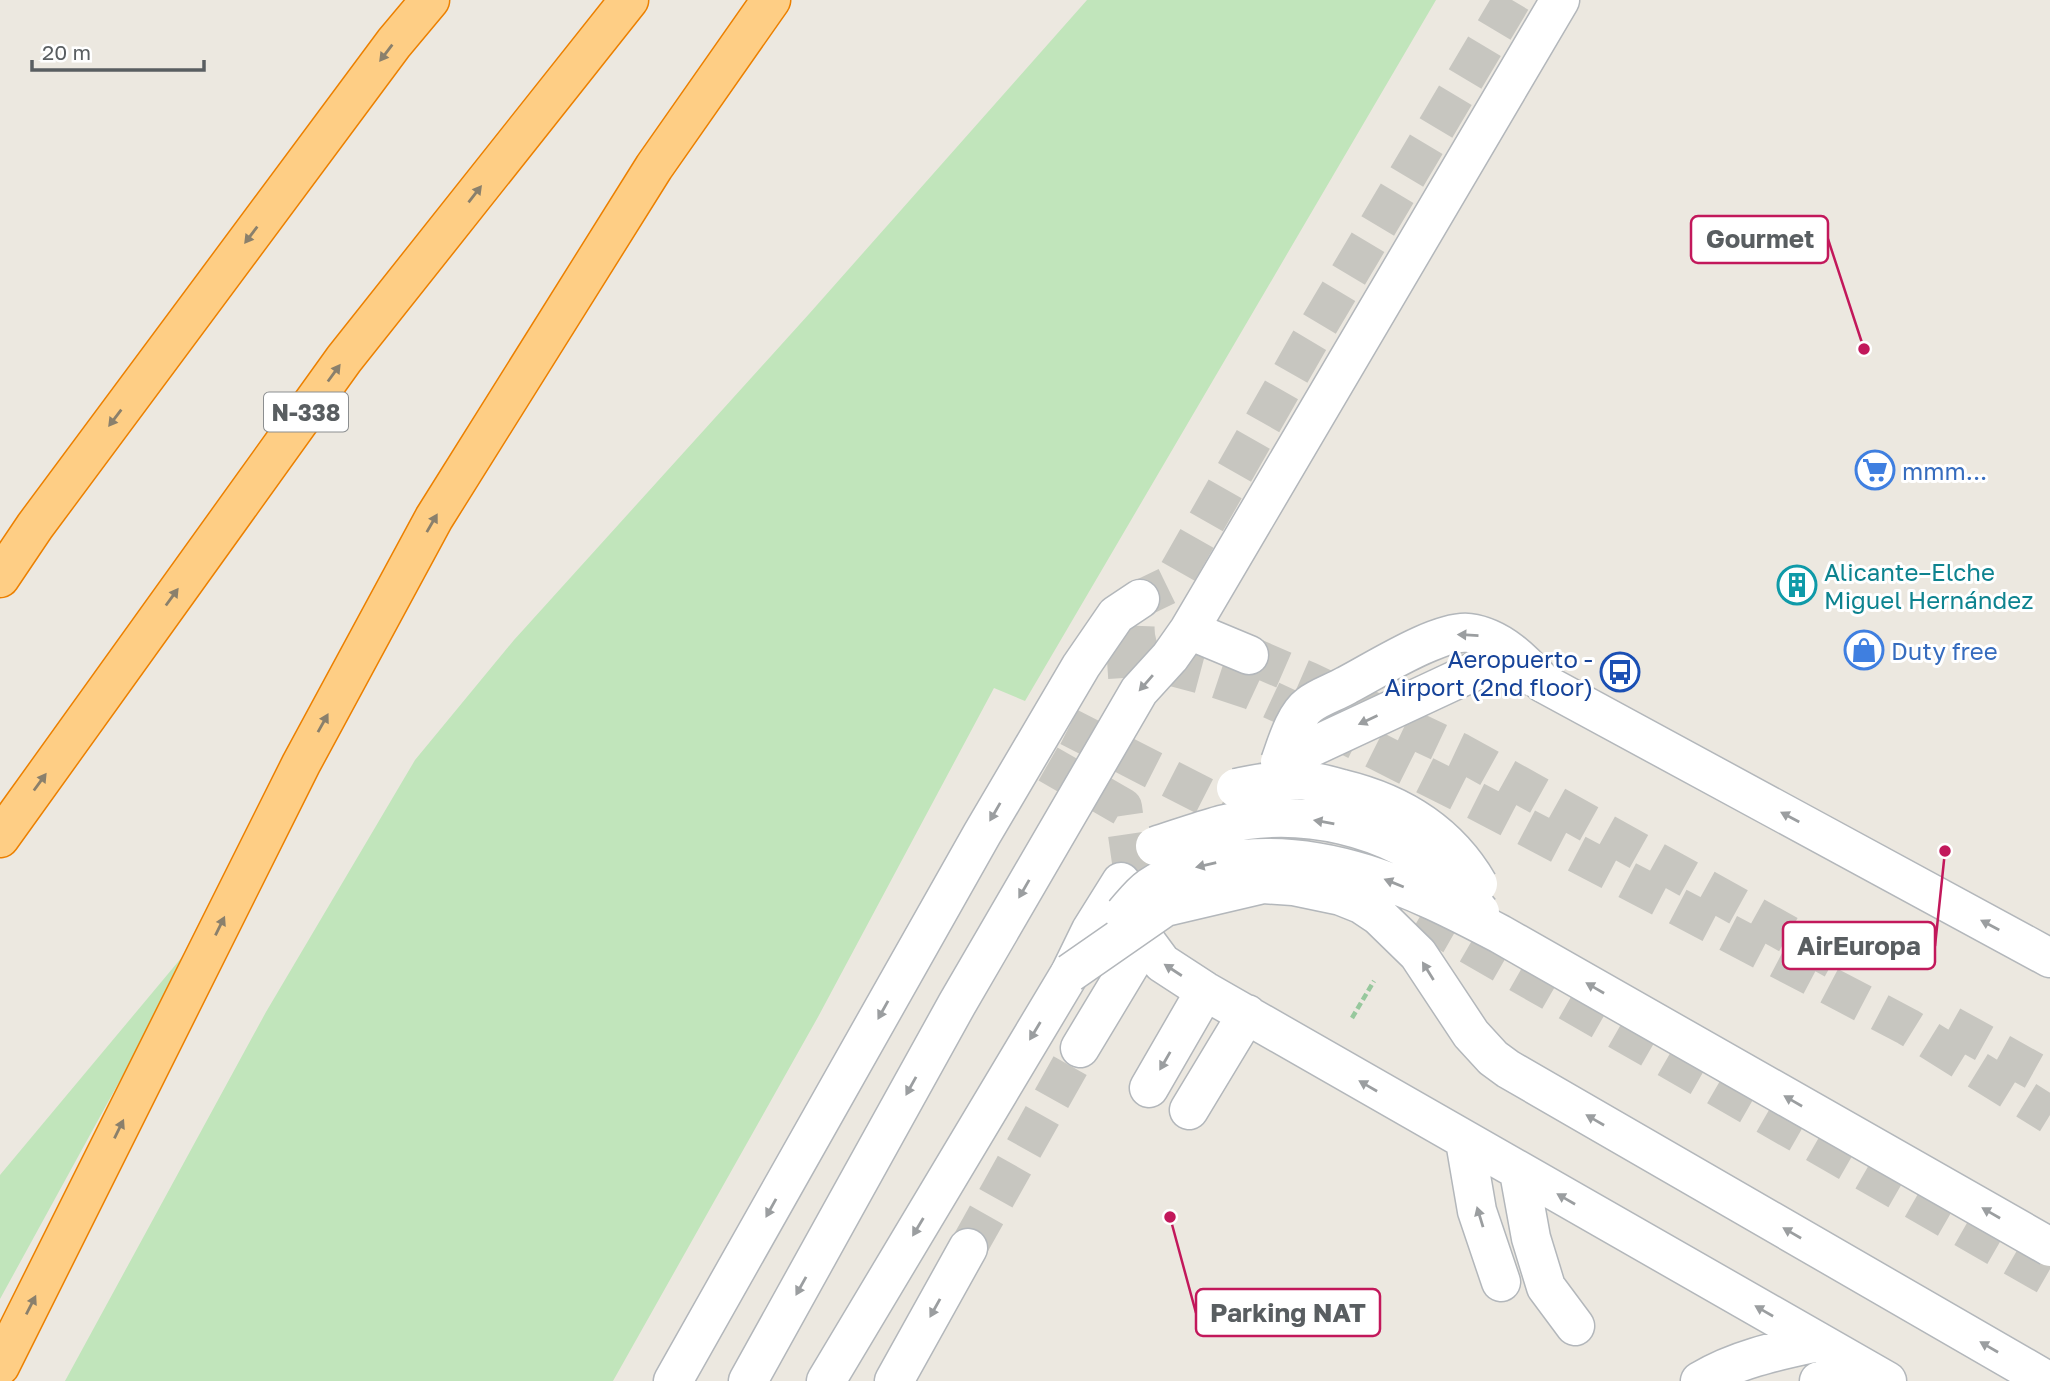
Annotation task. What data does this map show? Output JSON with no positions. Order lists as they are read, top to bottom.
{
  "streets": {
    "highway": ["N-338"]
  },
  "places": {
    "other": ["Gourmet", "AirEuropa", "Parking NAT"],
    "supermarket": ["mmm..."],
    "building": ["Alicante–Elche Miguel Hernández"],
    "shop": ["Duty free"],
    "bus stop": ["Aeropuerto - Airport (2nd floor)"]
  },
  "scale_bar": "20 m"
}
